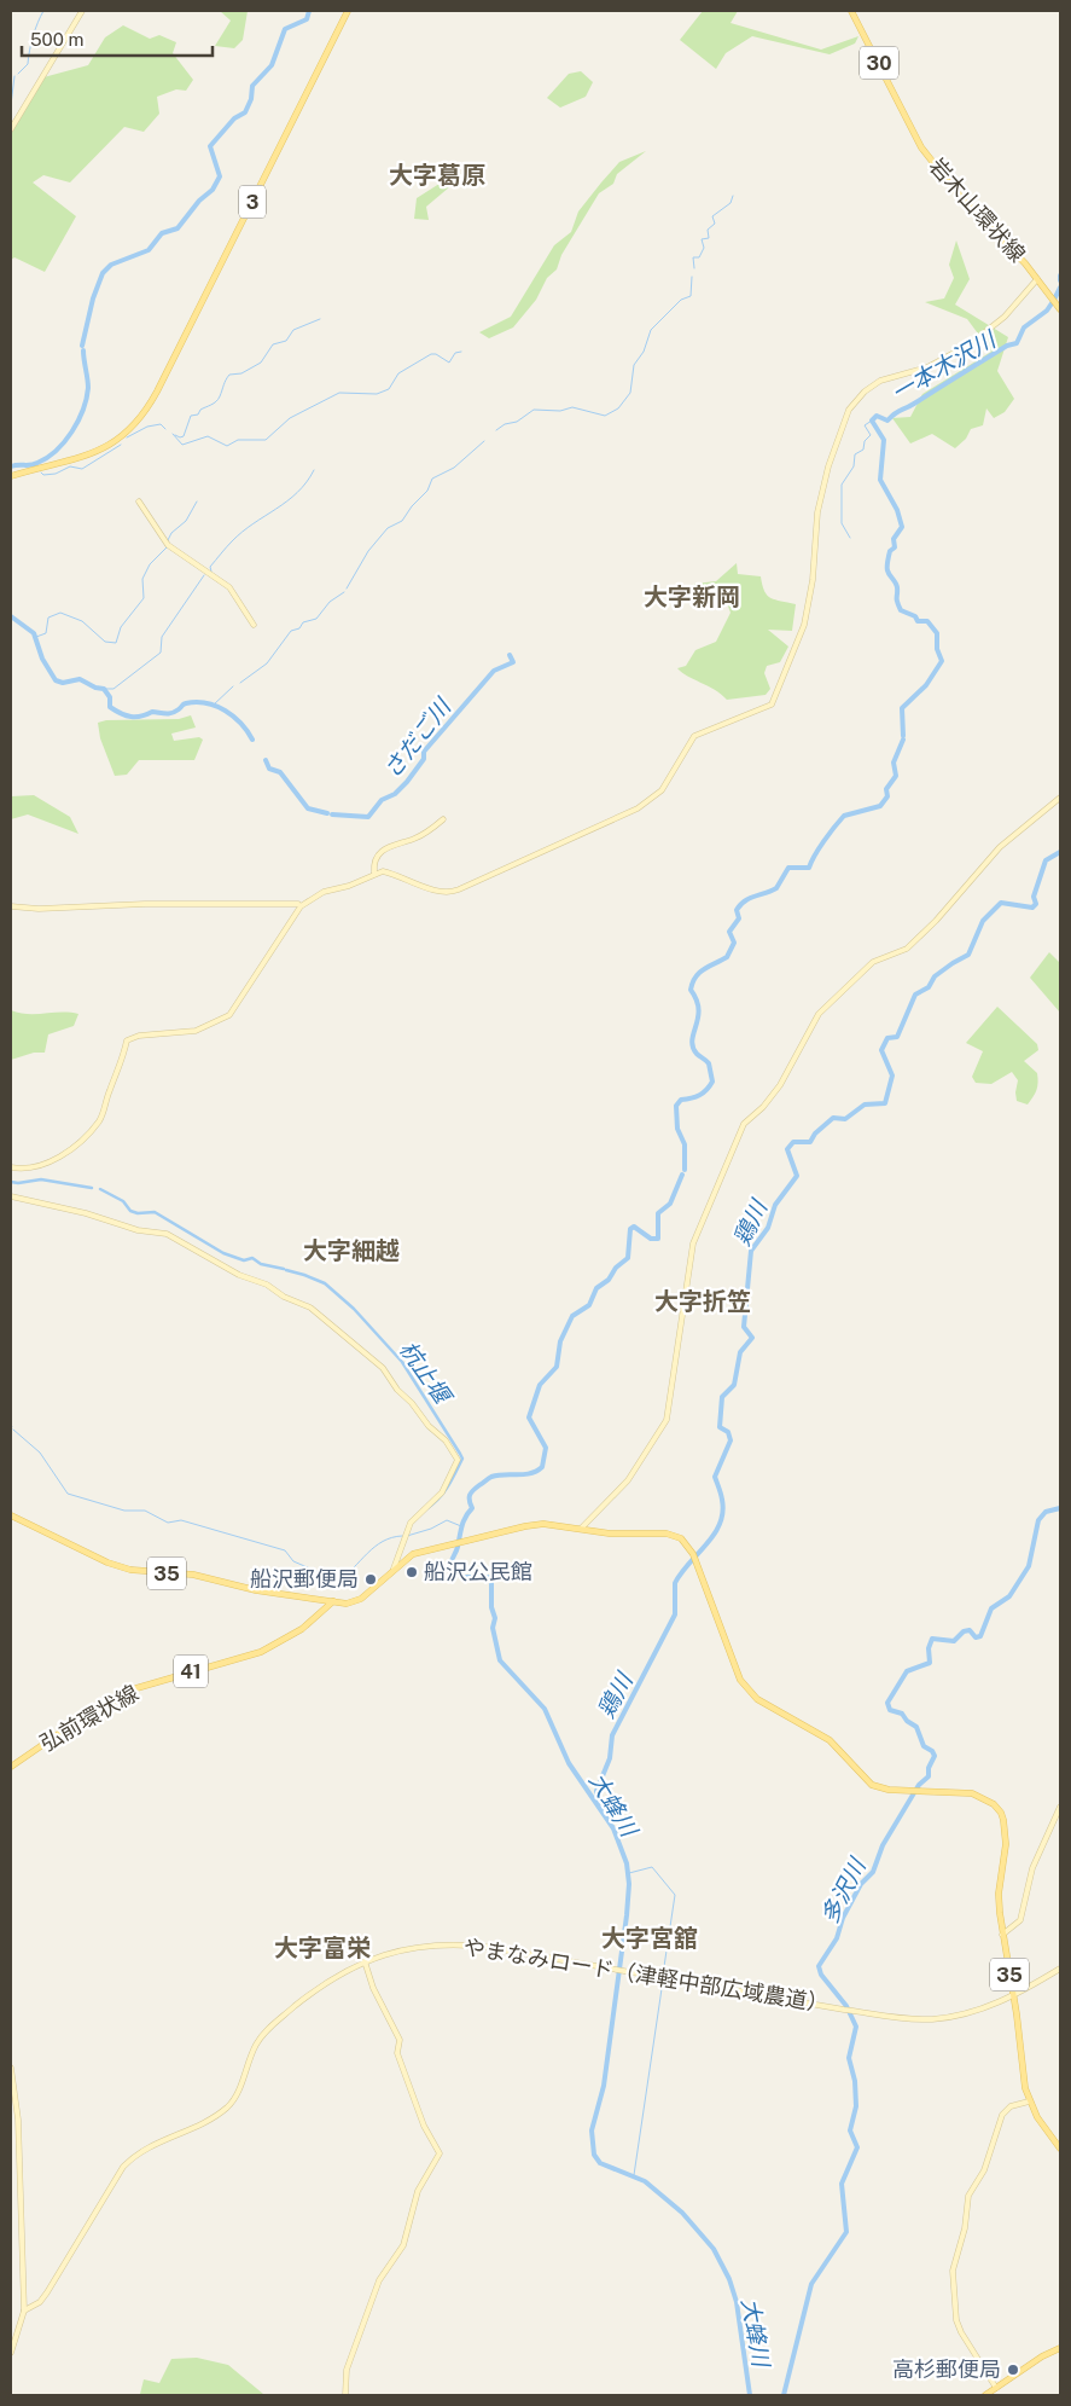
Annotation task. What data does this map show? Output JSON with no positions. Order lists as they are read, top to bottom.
{
  "streets": {
    "main road": [
      "30",
      "3",
      "岩木山環状線",
      "35",
      "41",
      "弘前環状線"
    ],
    "street": ["やまなみロード（津軽中部広域農道）"]
  },
  "crossings": [
    ["35", "弘前環状線"],
    ["35", "やまなみロード（津軽中部広域農道）"]
  ],
  "districts": [
    "大字葛原",
    "大字新岡",
    "大字細越",
    "大字折笠",
    "大字宮舘",
    "大字富栄"
  ],
  "water": [
    "一本木沢川",
    "さだご川",
    "鶏川",
    "杭止堰",
    "大蜂川",
    "多沢川"
  ],
  "places": ["船沢公民館", "船沢郵便局", "高杉郵便局"],
  "scale_bar": "500 m"
}
